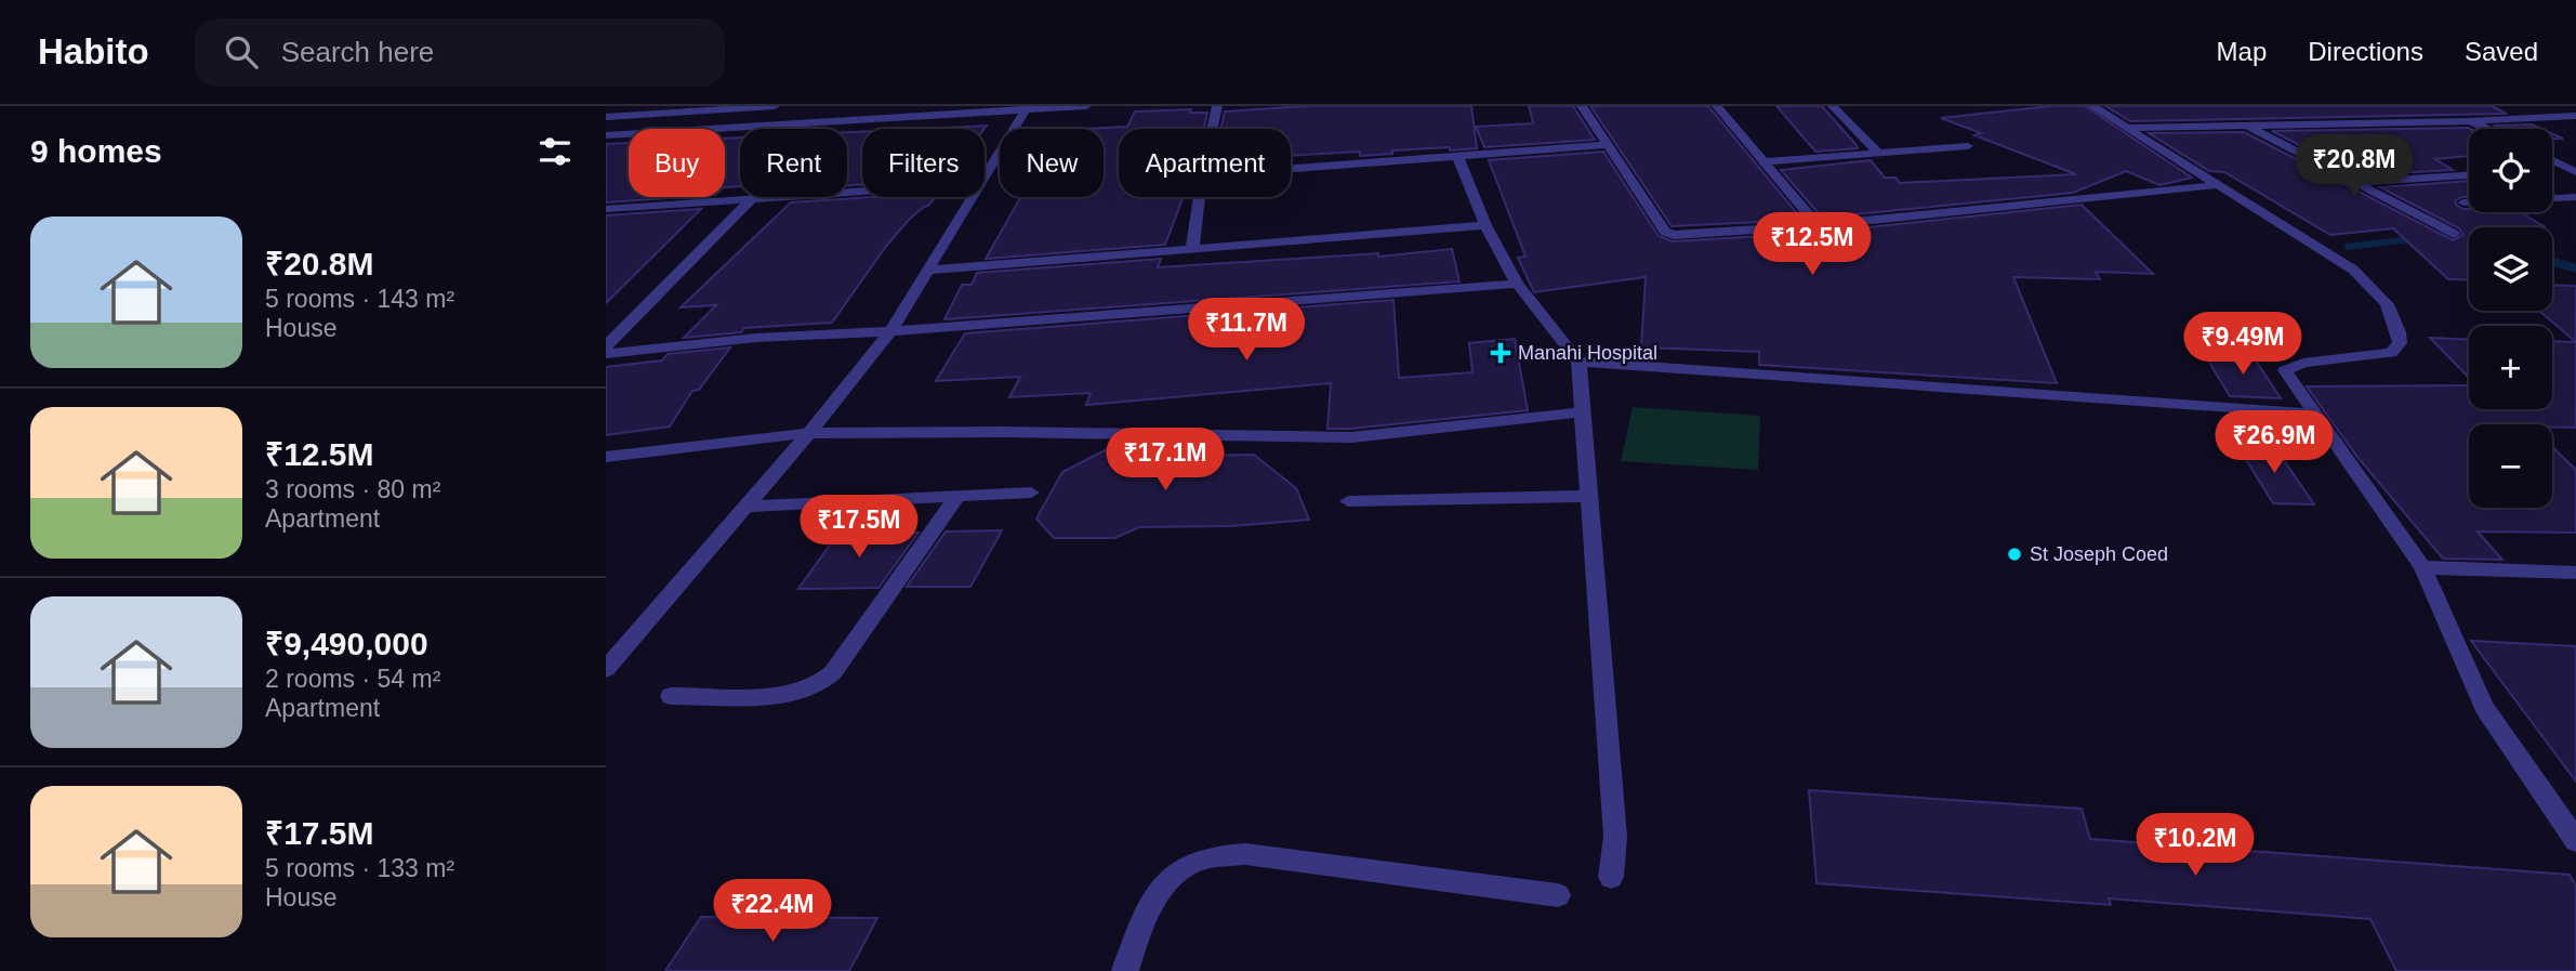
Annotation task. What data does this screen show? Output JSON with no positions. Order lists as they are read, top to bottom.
{
  "places": {
    "health": ["Manahi Hospital"],
    "other": ["St Joseph Coed"]
  },
  "page": {
    "header": "Habito",
    "search": "Search here",
    "nav": ["Map", "Directions", "Saved"],
    "heading": "9 homes",
    "map_buttons": ["+", "−"],
    "chip": [
      "Buy",
      "Rent",
      "Filters",
      "New",
      "Apartment"
    ],
    "price": [
      "₹20.8M",
      "₹12.5M",
      "₹11.7M",
      "₹9.49M",
      "₹26.9M",
      "₹17.1M",
      "₹17.5M",
      "₹10.2M",
      "₹22.4M"
    ],
    "list": [
      {
        "name": "₹20.8M",
        "note": "5 rooms · 143 m² · House"
      },
      {
        "name": "₹12.5M",
        "note": "3 rooms · 80 m² · Apartment"
      },
      {
        "name": "₹9,490,000",
        "note": "2 rooms · 54 m² · Apartment"
      },
      {
        "name": "₹17.5M",
        "note": "5 rooms · 133 m² · House"
      }
    ]
  }
}
